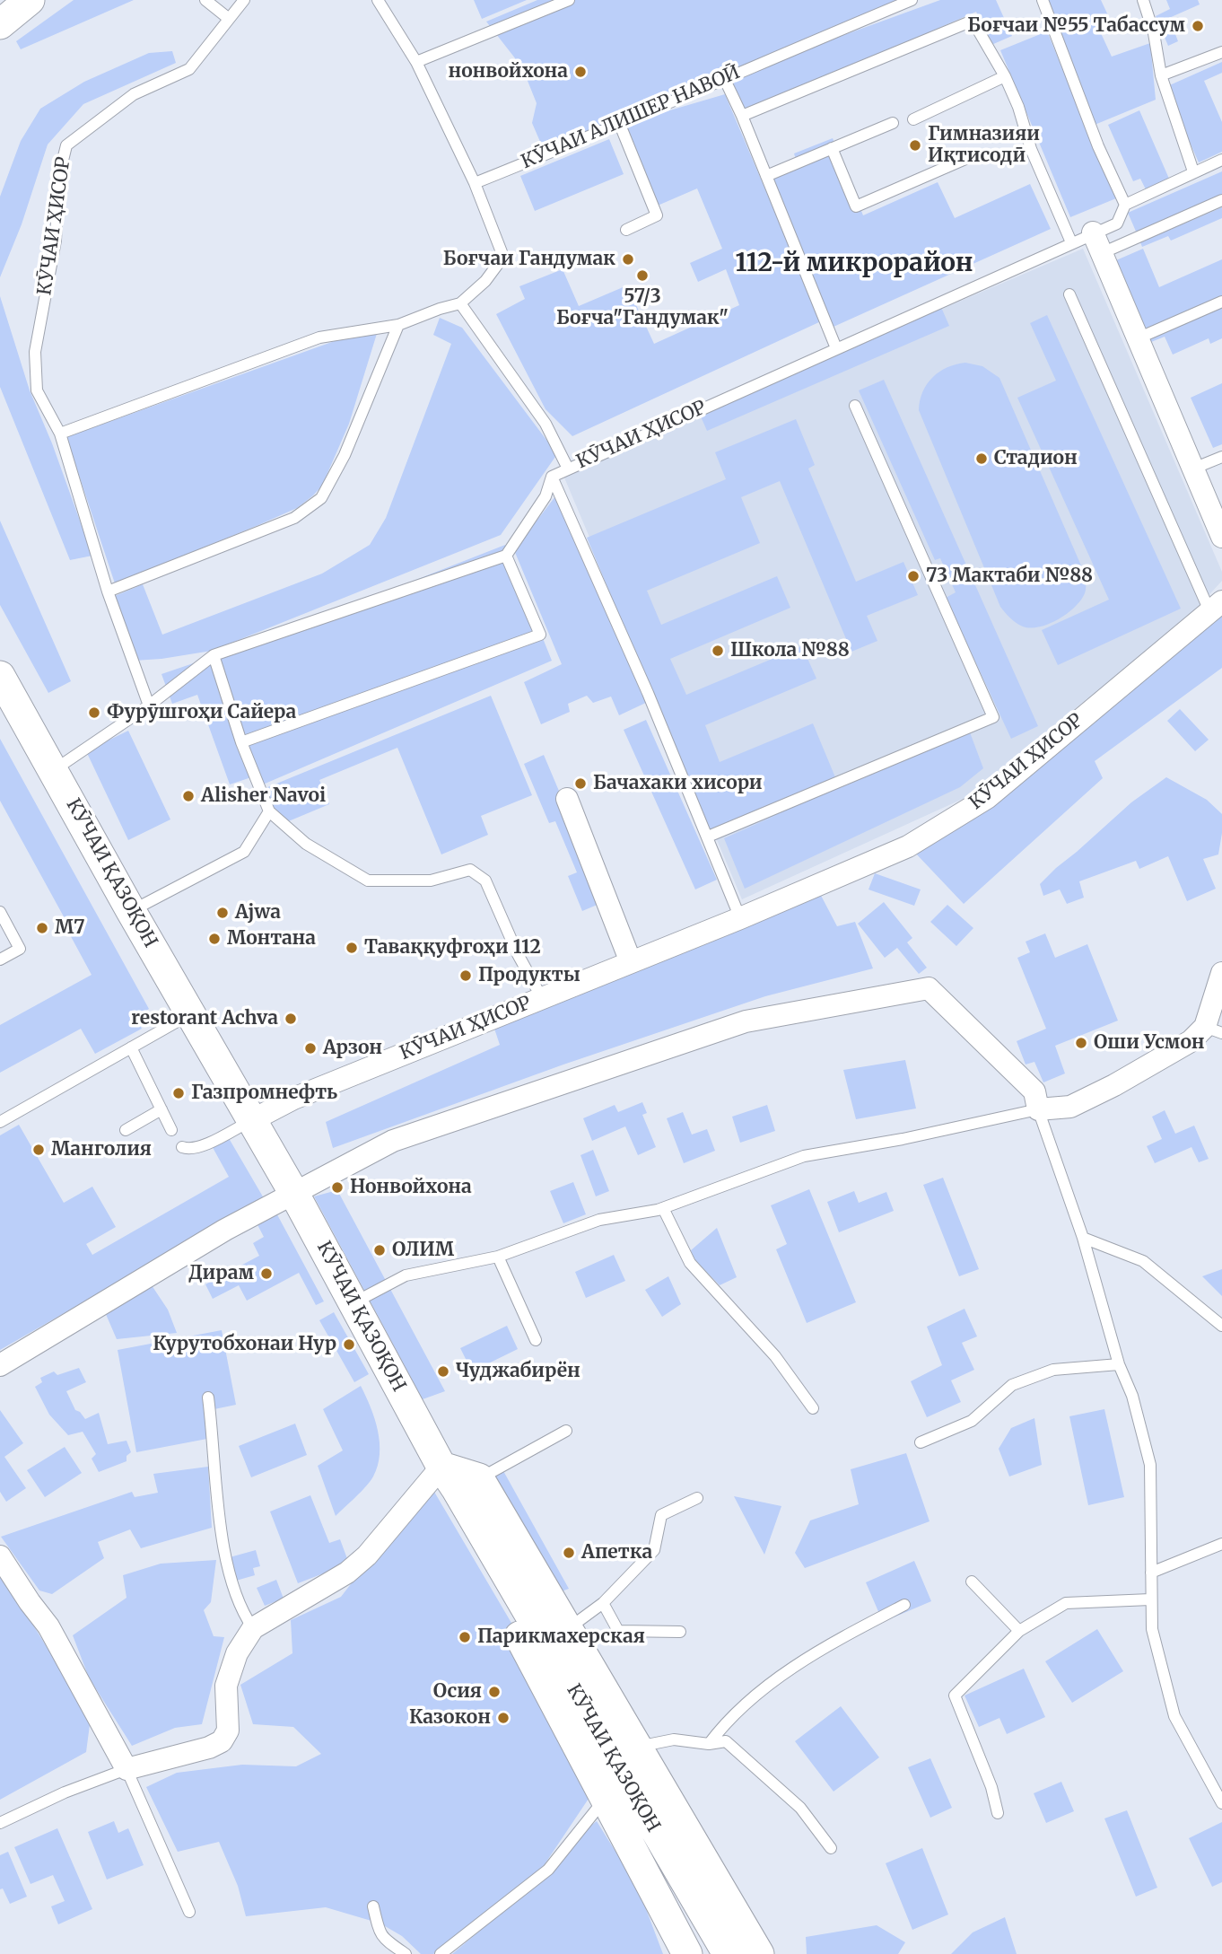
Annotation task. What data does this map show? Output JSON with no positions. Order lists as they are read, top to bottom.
{
  "streets": {
    "street": ["КӮЧАИ ҲИСОР", "КӮЧАИ ҚАЗОҚОН"],
    "lane": ["КӮЧАИ АЛИШЕР НАВОӢ"]
  },
  "crossings": [
    ["КӮЧАИ ҲИСОР", "КӮЧАИ ҚАЗОҚОН"]
  ],
  "districts": ["112-й микрорайон"],
  "places": [
    "Боғчаи №55 Табассум",
    "нонвойхона",
    "Гимназияи Иқтисодӣ",
    "Боғчаи Гандумак",
    "57/3 Боғча\"Гандумак\"",
    "Стадион",
    "73 Мактаби №88",
    "Школа №88",
    "Фурӯшгоҳи Сайера",
    "Бачахаки хисори",
    "Alisher Navoi",
    "Ajwa",
    "М7",
    "Монтана",
    "Таваққуфгоҳи 112",
    "Продукты",
    "restorant Achva",
    "Оши Усмон",
    "Арзон",
    "Газпромнефть",
    "Манголия",
    "Нонвойхона",
    "ОЛИМ",
    "Дирам",
    "Курутобхонаи Нур",
    "Чуджабирён",
    "Апетка",
    "Парикмахерская",
    "Осия",
    "Казокон"
  ]
}
